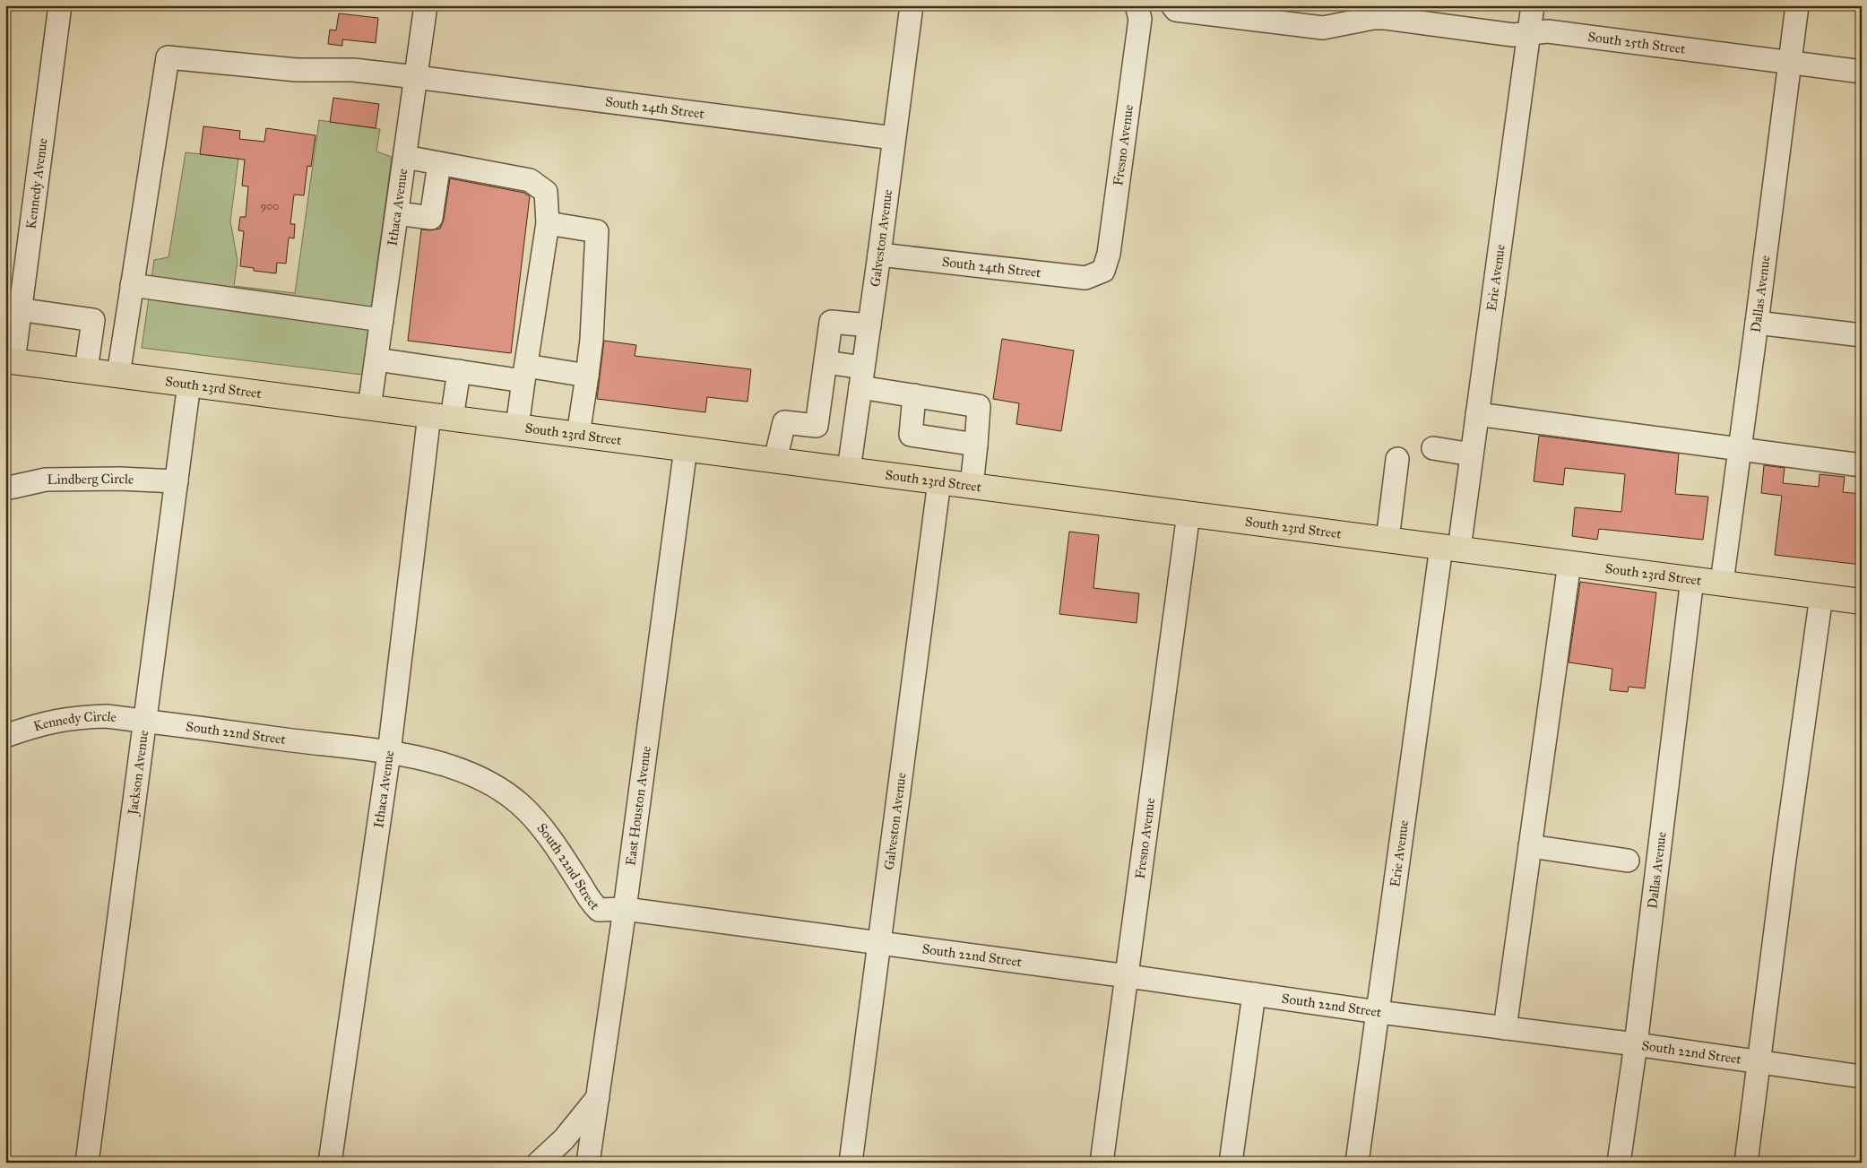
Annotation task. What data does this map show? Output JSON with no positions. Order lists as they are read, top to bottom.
{
  "streets": {
    "main road": ["South 23rd Street"],
    "street": [
      "South 25th Street",
      "South 24th Street",
      "Fresno Avenue",
      "Kennedy Avenue",
      "Ithaca Avenue",
      "Galveston Avenue",
      "Erie Avenue",
      "Dallas Avenue",
      "Lindberg Circle",
      "Kennedy Circle",
      "South 22nd Street",
      "Jackson Avenue",
      "East Houston Avenue"
    ]
  },
  "crossings": [
    ["South 25th Street", "Erie Avenue"],
    ["South 25th Street", "Dallas Avenue"],
    ["South 24th Street", "Fresno Avenue"],
    ["South 24th Street", "Ithaca Avenue"],
    ["South 24th Street", "Galveston Avenue"],
    ["Fresno Avenue", "South 23rd Street"],
    ["Fresno Avenue", "South 22nd Street"],
    ["Kennedy Avenue", "South 23rd Street"],
    ["Ithaca Avenue", "South 23rd Street"],
    ["Ithaca Avenue", "South 22nd Street"],
    ["Galveston Avenue", "South 23rd Street"],
    ["Galveston Avenue", "South 22nd Street"],
    ["Erie Avenue", "South 23rd Street"],
    ["Erie Avenue", "South 22nd Street"],
    ["Dallas Avenue", "South 23rd Street"],
    ["Dallas Avenue", "South 22nd Street"],
    ["South 23rd Street", "Jackson Avenue"],
    ["South 23rd Street", "East Houston Avenue"],
    ["Lindberg Circle", "Jackson Avenue"],
    ["Kennedy Circle", "South 22nd Street"],
    ["Kennedy Circle", "Jackson Avenue"],
    ["South 22nd Street", "Jackson Avenue"],
    ["South 22nd Street", "East Houston Avenue"]
  ],
  "house_numbers": ["900"]
}
